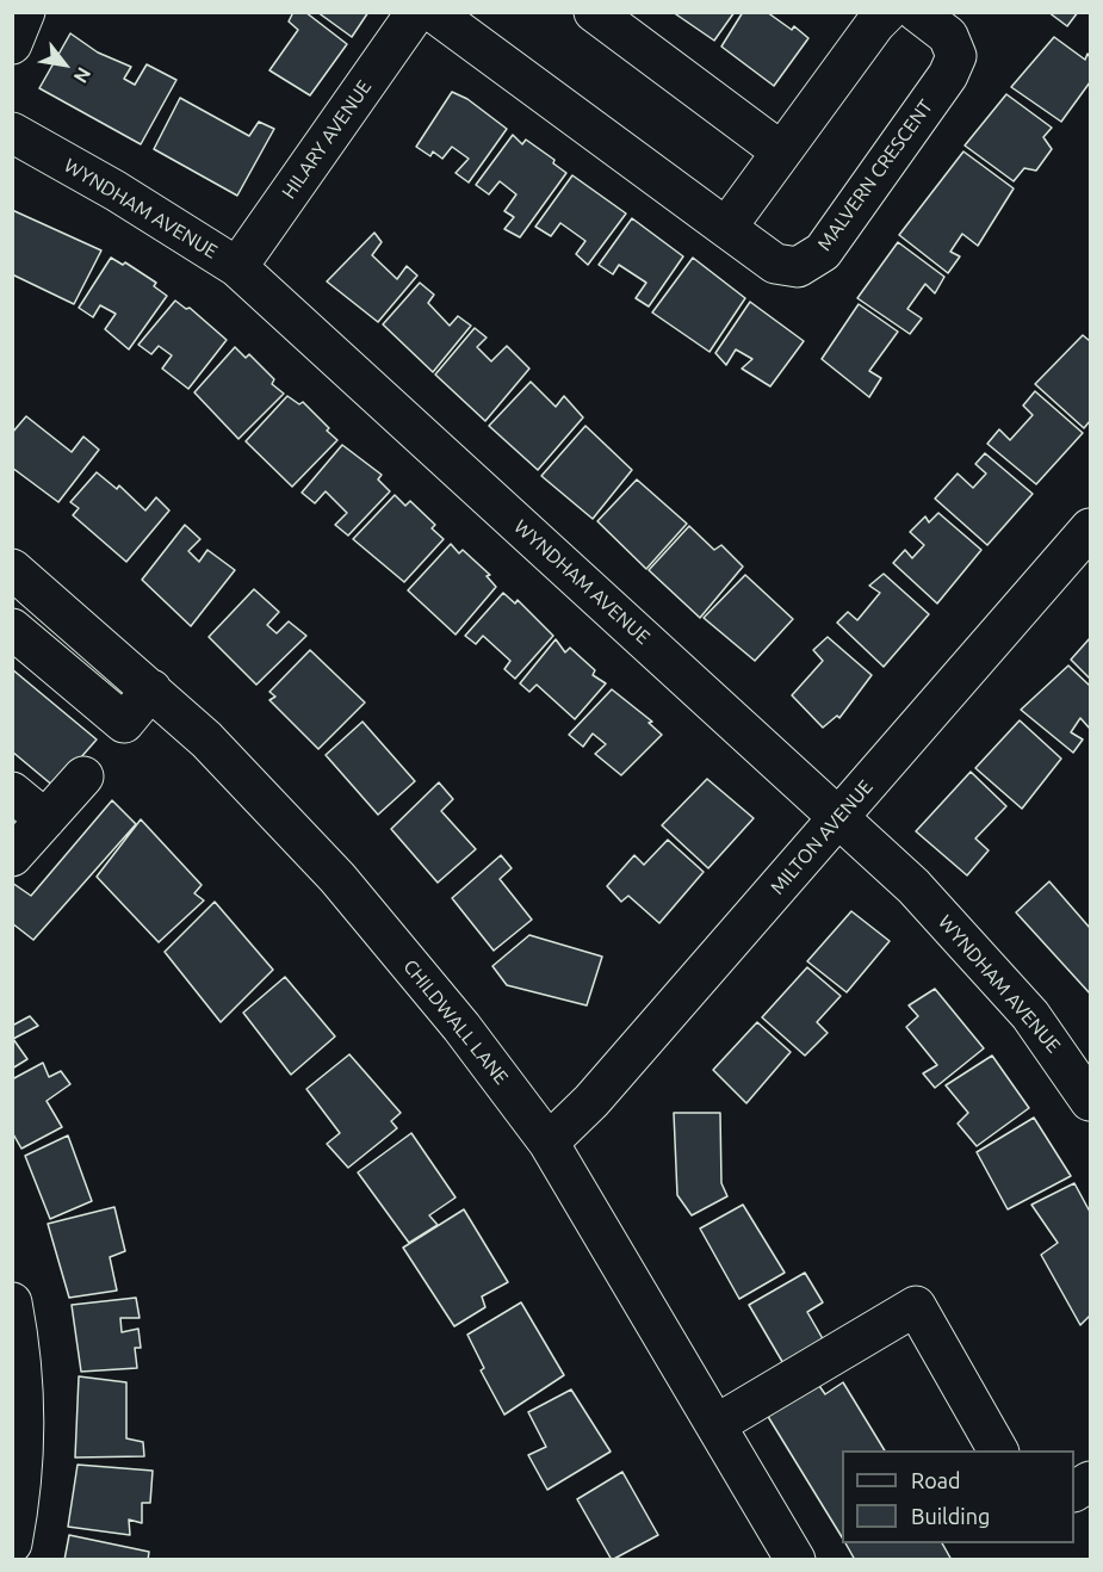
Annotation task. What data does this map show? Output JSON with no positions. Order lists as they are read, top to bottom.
{
  "streets": {
    "street": [
      "HILARY AVENUE",
      "MALVERN CRESCENT",
      "WYNDHAM AVENUE",
      "MILTON AVENUE",
      "CHILDWALL LANE"
    ]
  },
  "crossings": [
    ["HILARY AVENUE", "WYNDHAM AVENUE"],
    ["WYNDHAM AVENUE", "MILTON AVENUE"],
    ["MILTON AVENUE", "CHILDWALL LANE"]
  ],
  "legend": ["Road", "Building"],
  "north": "bottom right"
}
